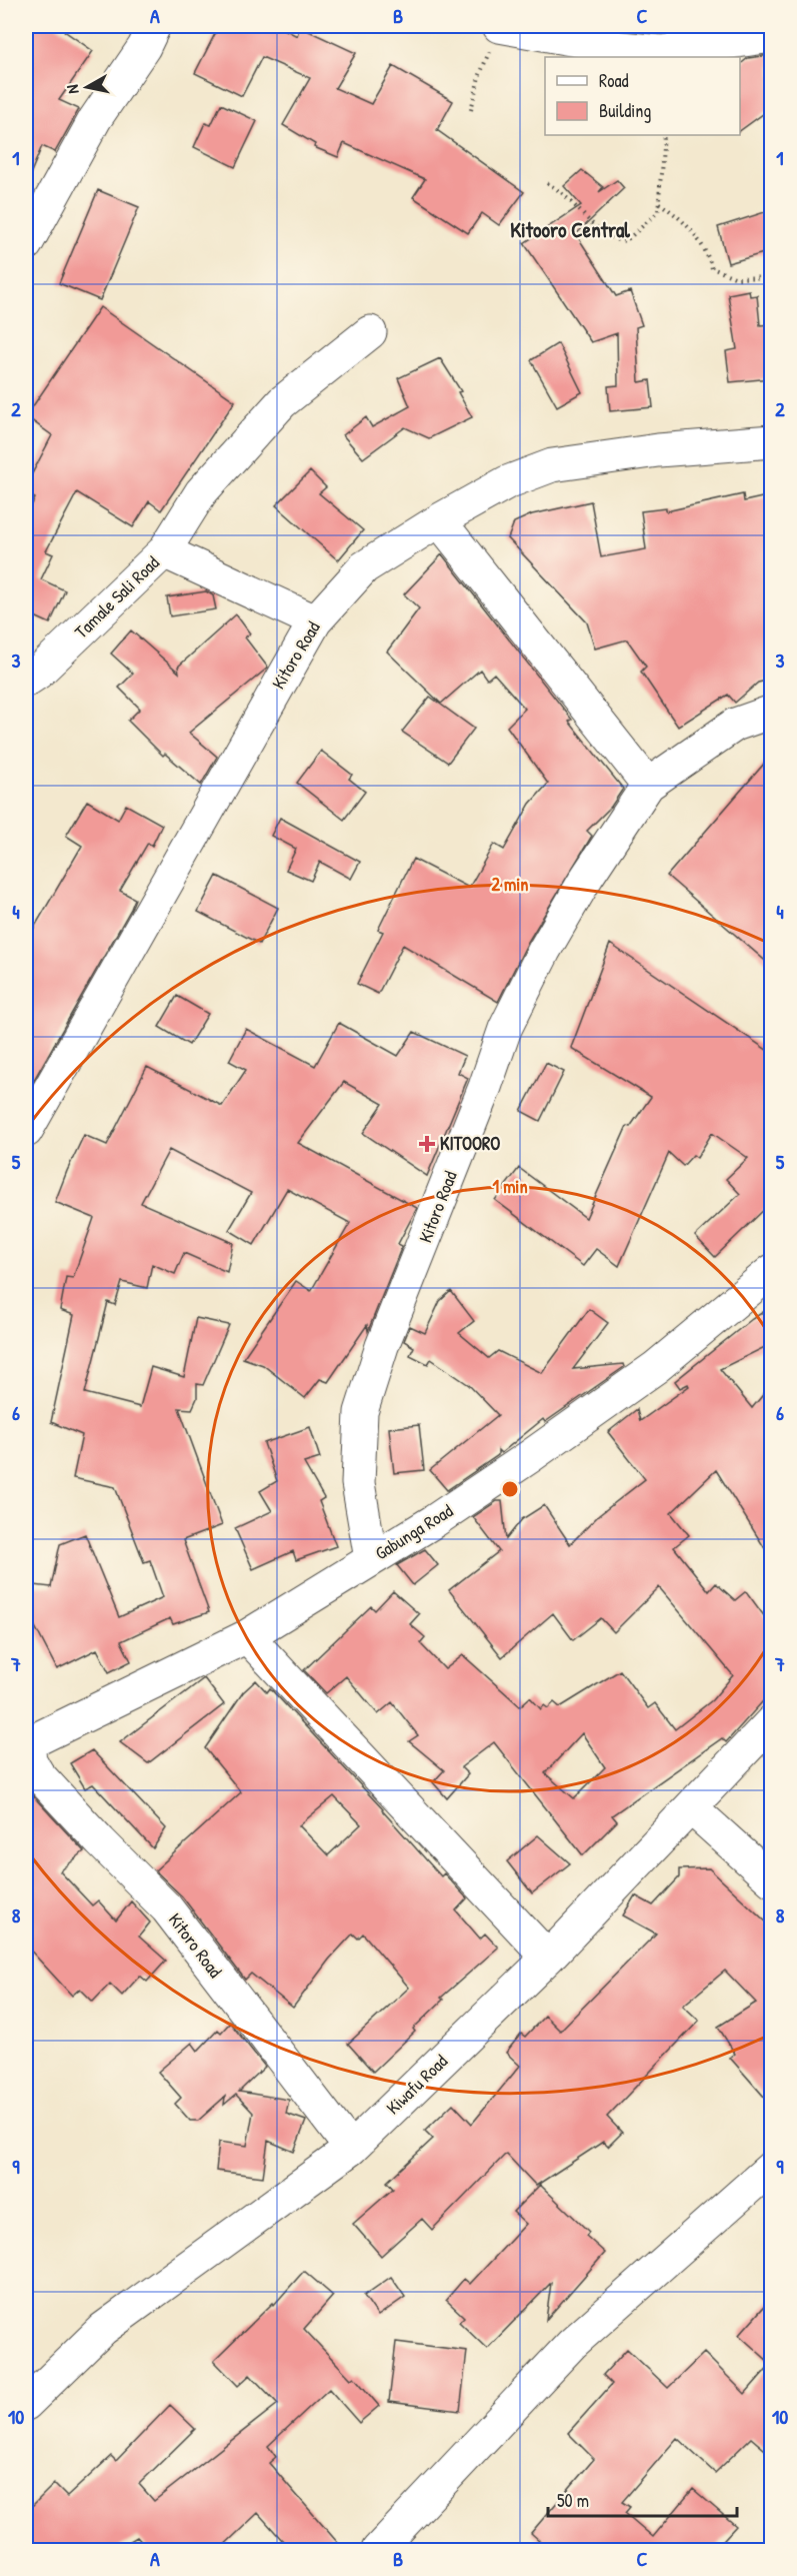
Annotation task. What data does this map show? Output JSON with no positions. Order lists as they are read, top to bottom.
{
  "streets": {
    "street": [
      "Tamale Sali Road",
      "Kitoro Road",
      "Gabunga Road",
      "Kiwafu Road"
    ]
  },
  "crossings": [
    ["Tamale Sali Road", "Kitoro Road"],
    ["Kitoro Road", "Gabunga Road"],
    ["Kitoro Road", "Kiwafu Road"]
  ],
  "districts": ["Kitooro Central"],
  "places": {
    "health": ["KITOORO"]
  },
  "legend": ["Road", "Building"],
  "scale_bar": "50 m",
  "north": "left",
  "grid": {
    "columns": ["A", "B", "C"],
    "rows": [
      "1",
      "2",
      "3",
      "4",
      "5",
      "6",
      "7",
      "8",
      "9",
      "10"
    ]
  },
  "rings": ["2 min", "1 min"]
}
